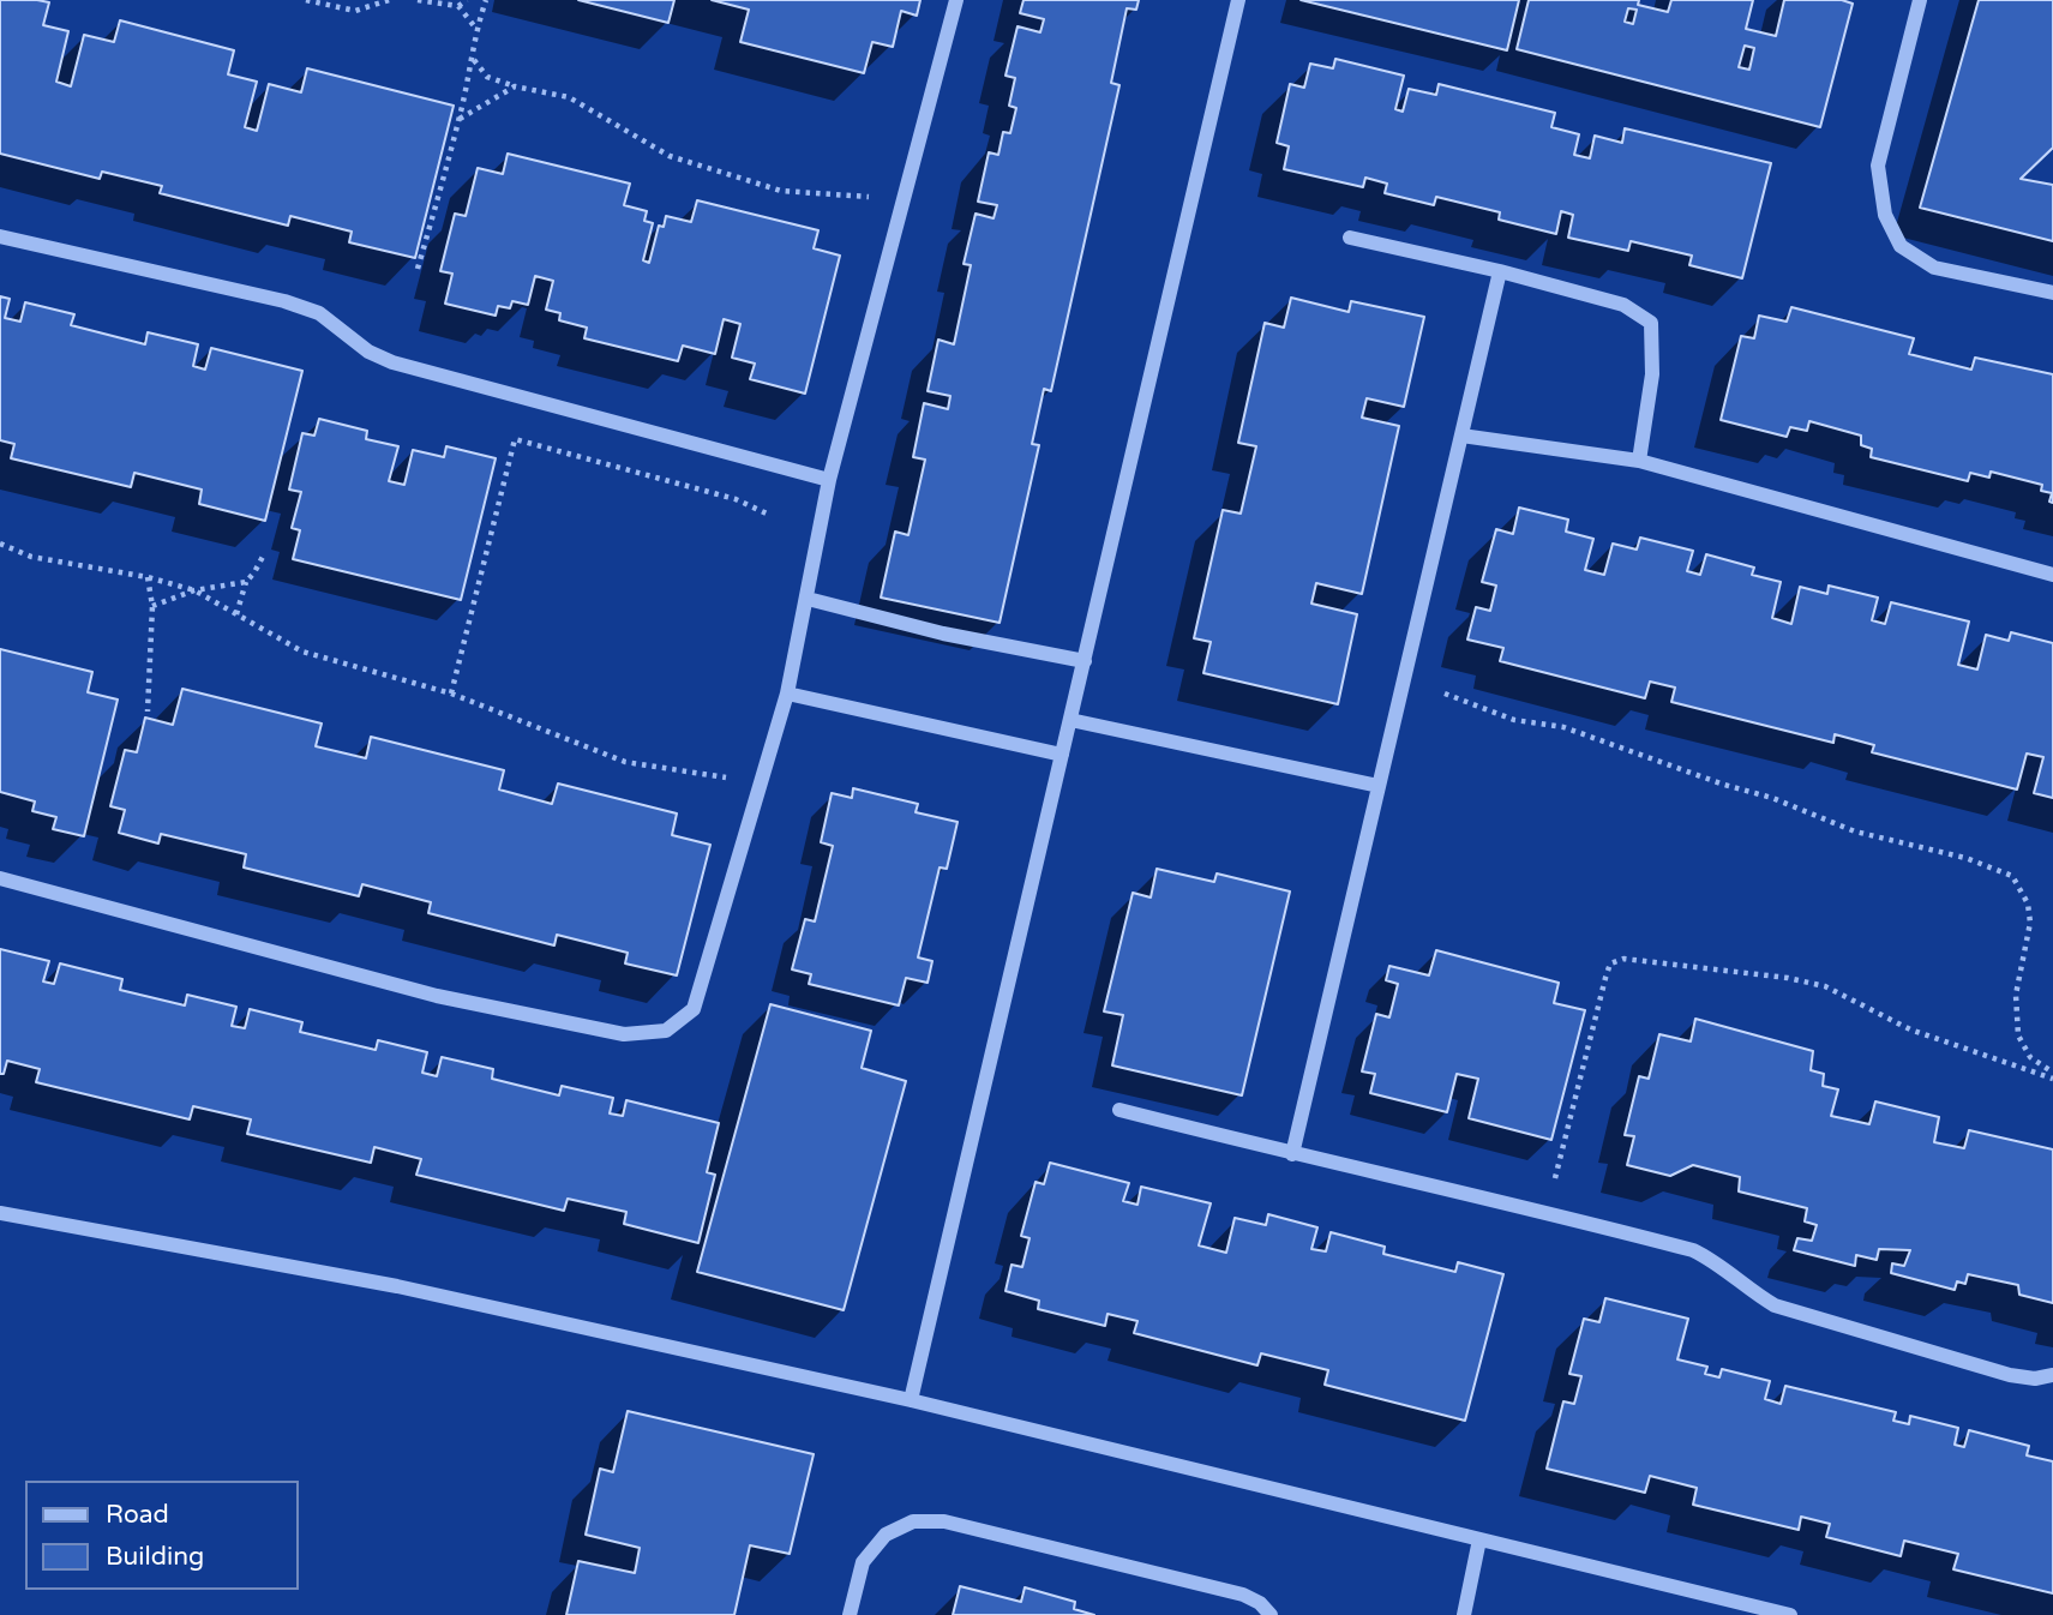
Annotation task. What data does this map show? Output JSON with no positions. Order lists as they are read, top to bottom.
{
  "legend": ["Road", "Building"]
}
